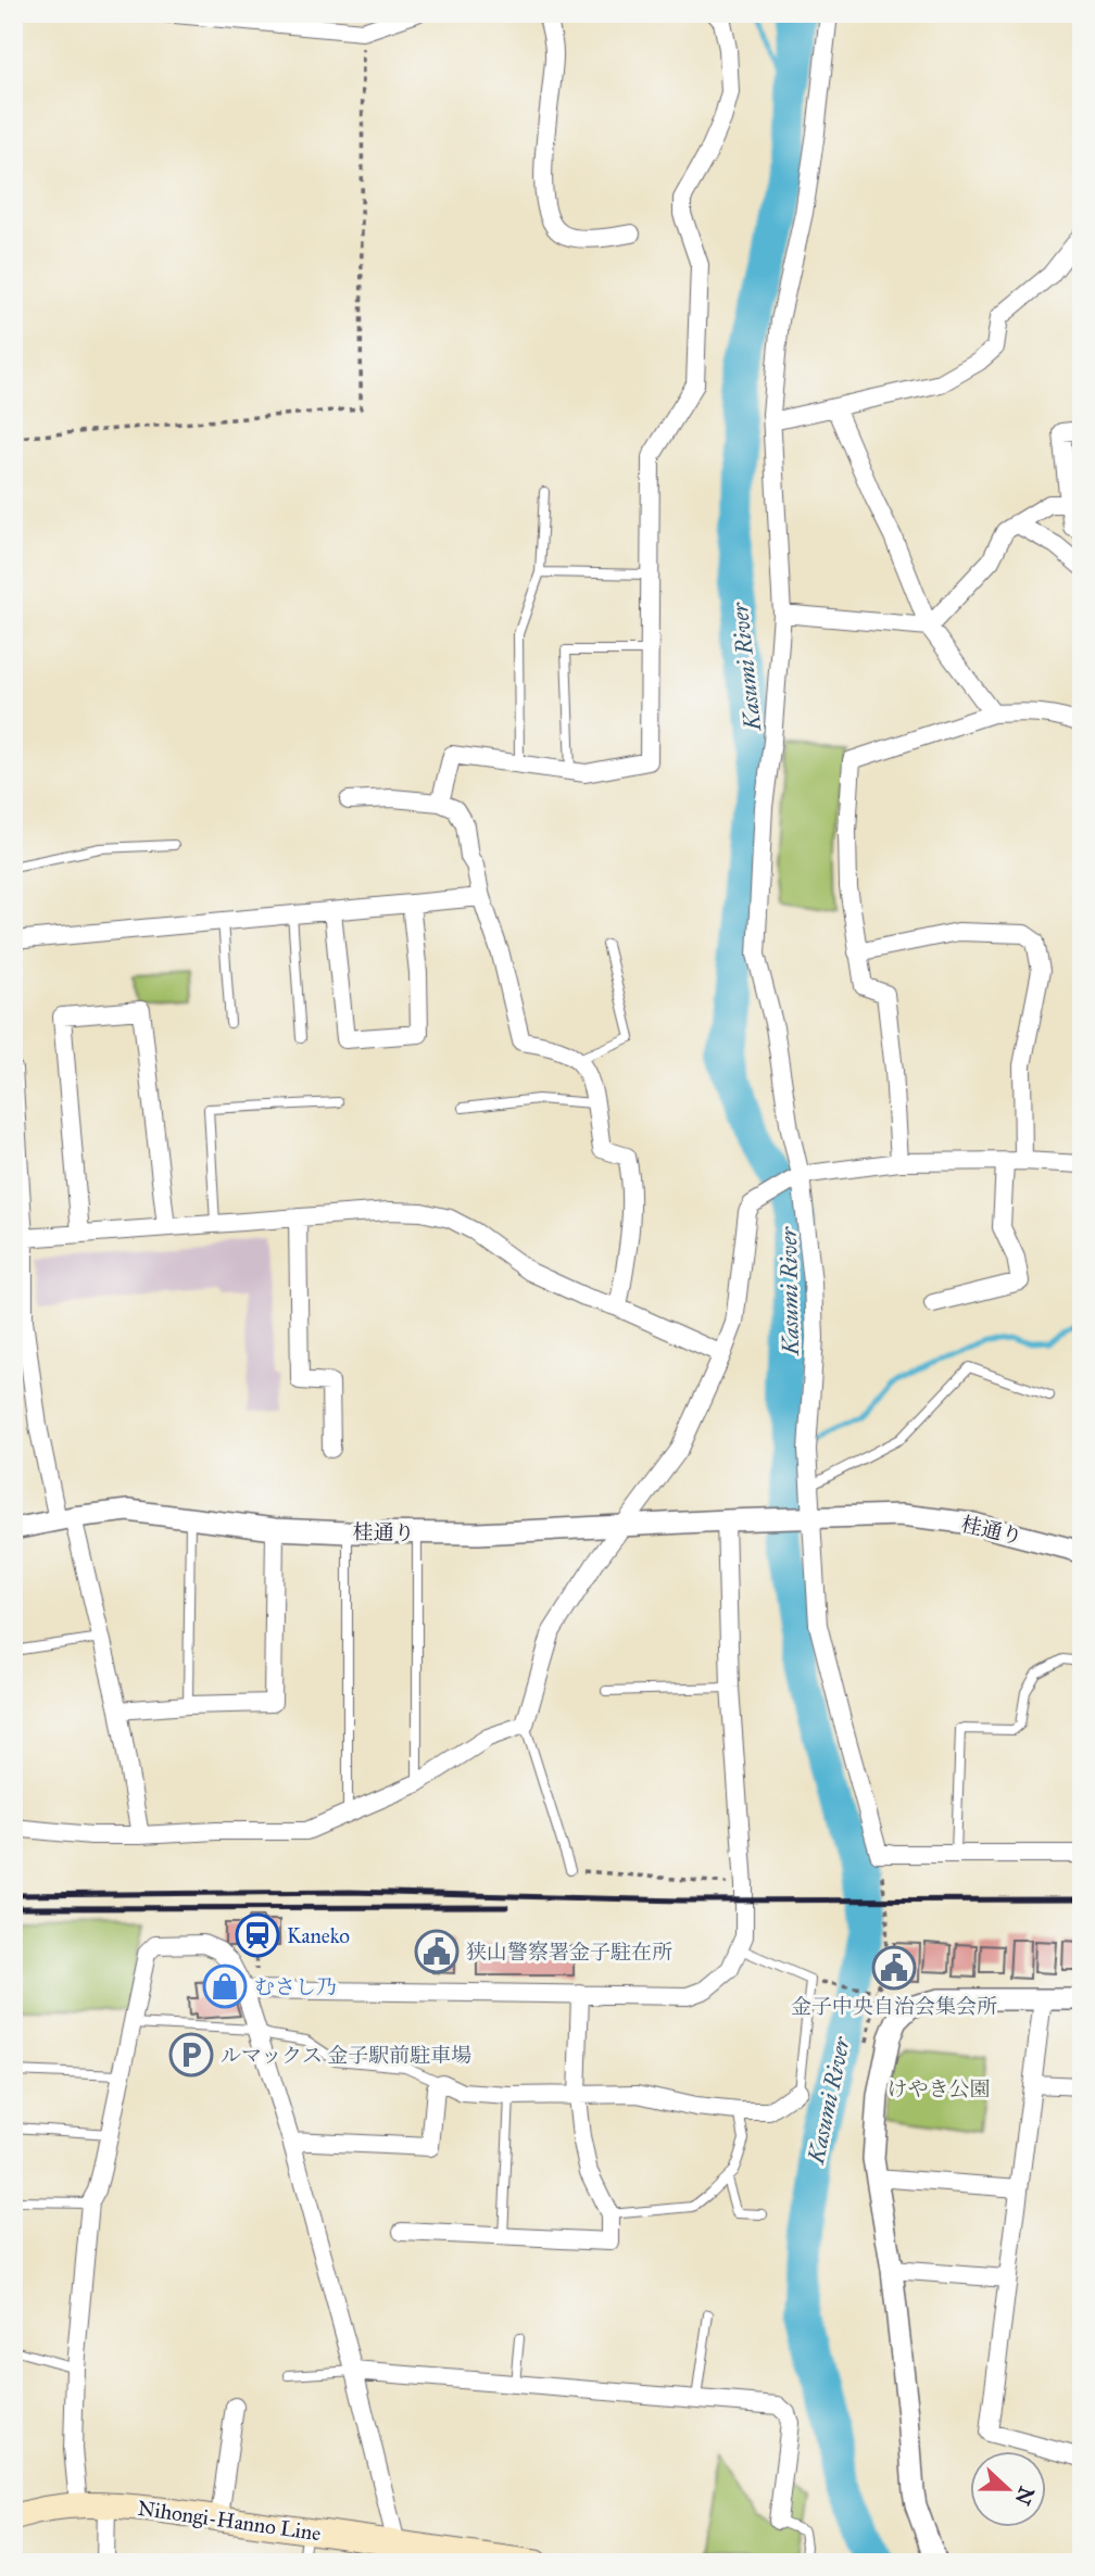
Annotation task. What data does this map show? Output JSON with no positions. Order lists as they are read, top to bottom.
{
  "streets": {
    "main road": ["Nihongi-Hanno Line"],
    "street": ["桂通り"]
  },
  "water": ["Kasumi River"],
  "parks": ["けやき公園"],
  "places": {
    "station": ["Kaneko"],
    "public building": ["狭山警察署金子駐在所", "金子中央自治会集会所"],
    "shop": ["むさし乃"],
    "parking": ["ルマックス 金子駅前駐車場"]
  },
  "north": "right"
}
